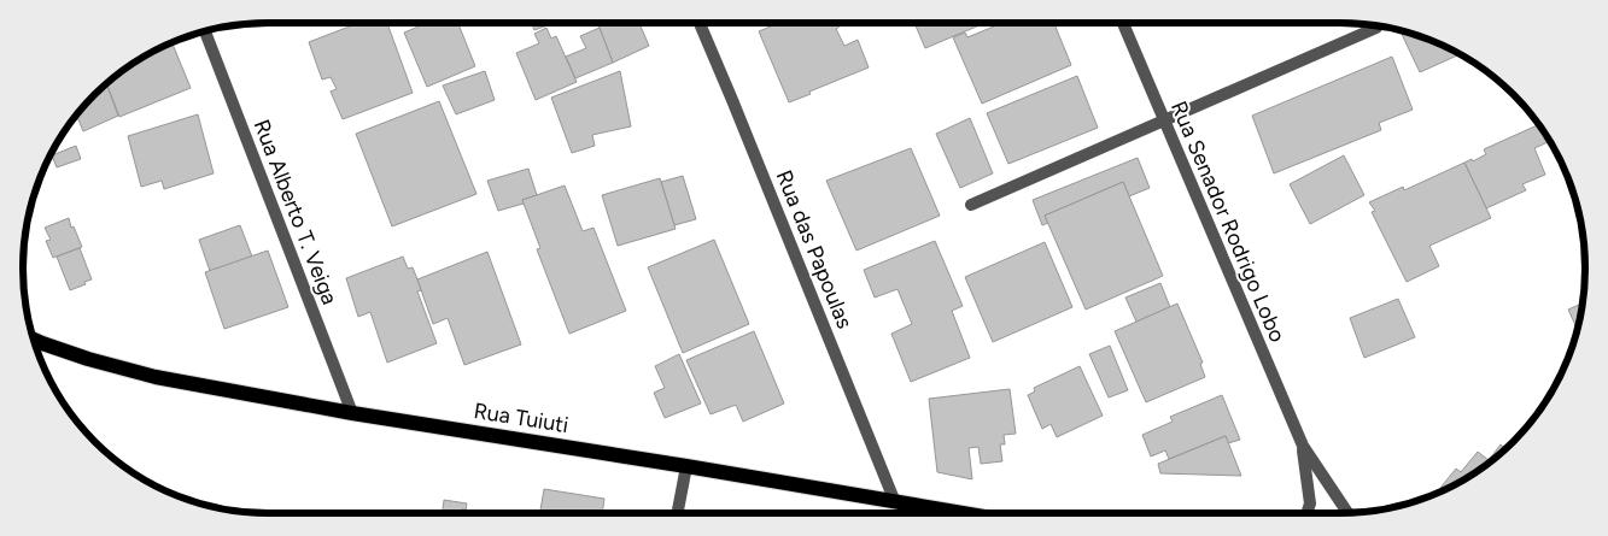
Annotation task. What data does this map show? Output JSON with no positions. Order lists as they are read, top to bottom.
{
  "streets": {
    "main road": ["Rua Tuiuti"],
    "street": ["Rua Alberto T. Veiga", "Rua Senador Rodrigo Lobo", "Rua das Papoulas"]
  },
  "crossings": [
    ["Rua Alberto T. Veiga", "Rua Tuiuti"],
    ["Rua das Papoulas", "Rua Tuiuti"]
  ]
}
